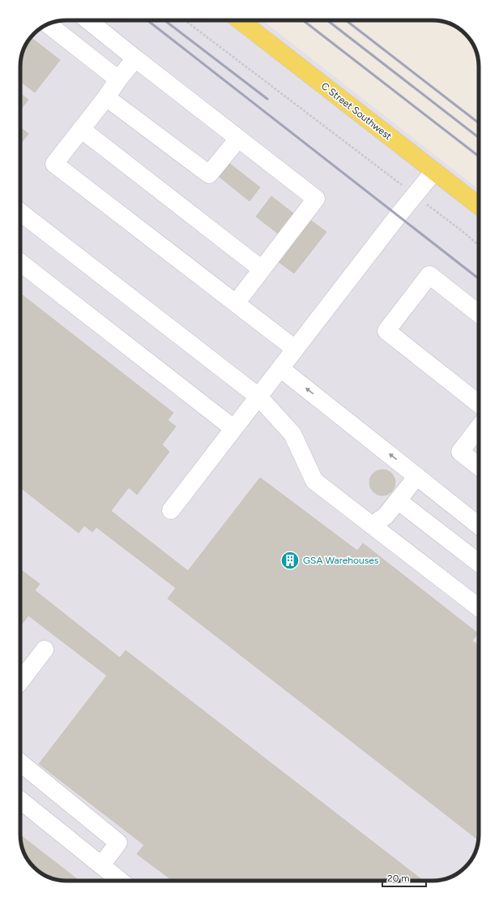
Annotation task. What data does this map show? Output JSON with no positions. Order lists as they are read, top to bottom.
{
  "streets": {
    "main road": ["C Street Southwest"]
  },
  "places": {
    "building": ["GSA Warehouses"]
  },
  "scale_bar": "20 m"
}
